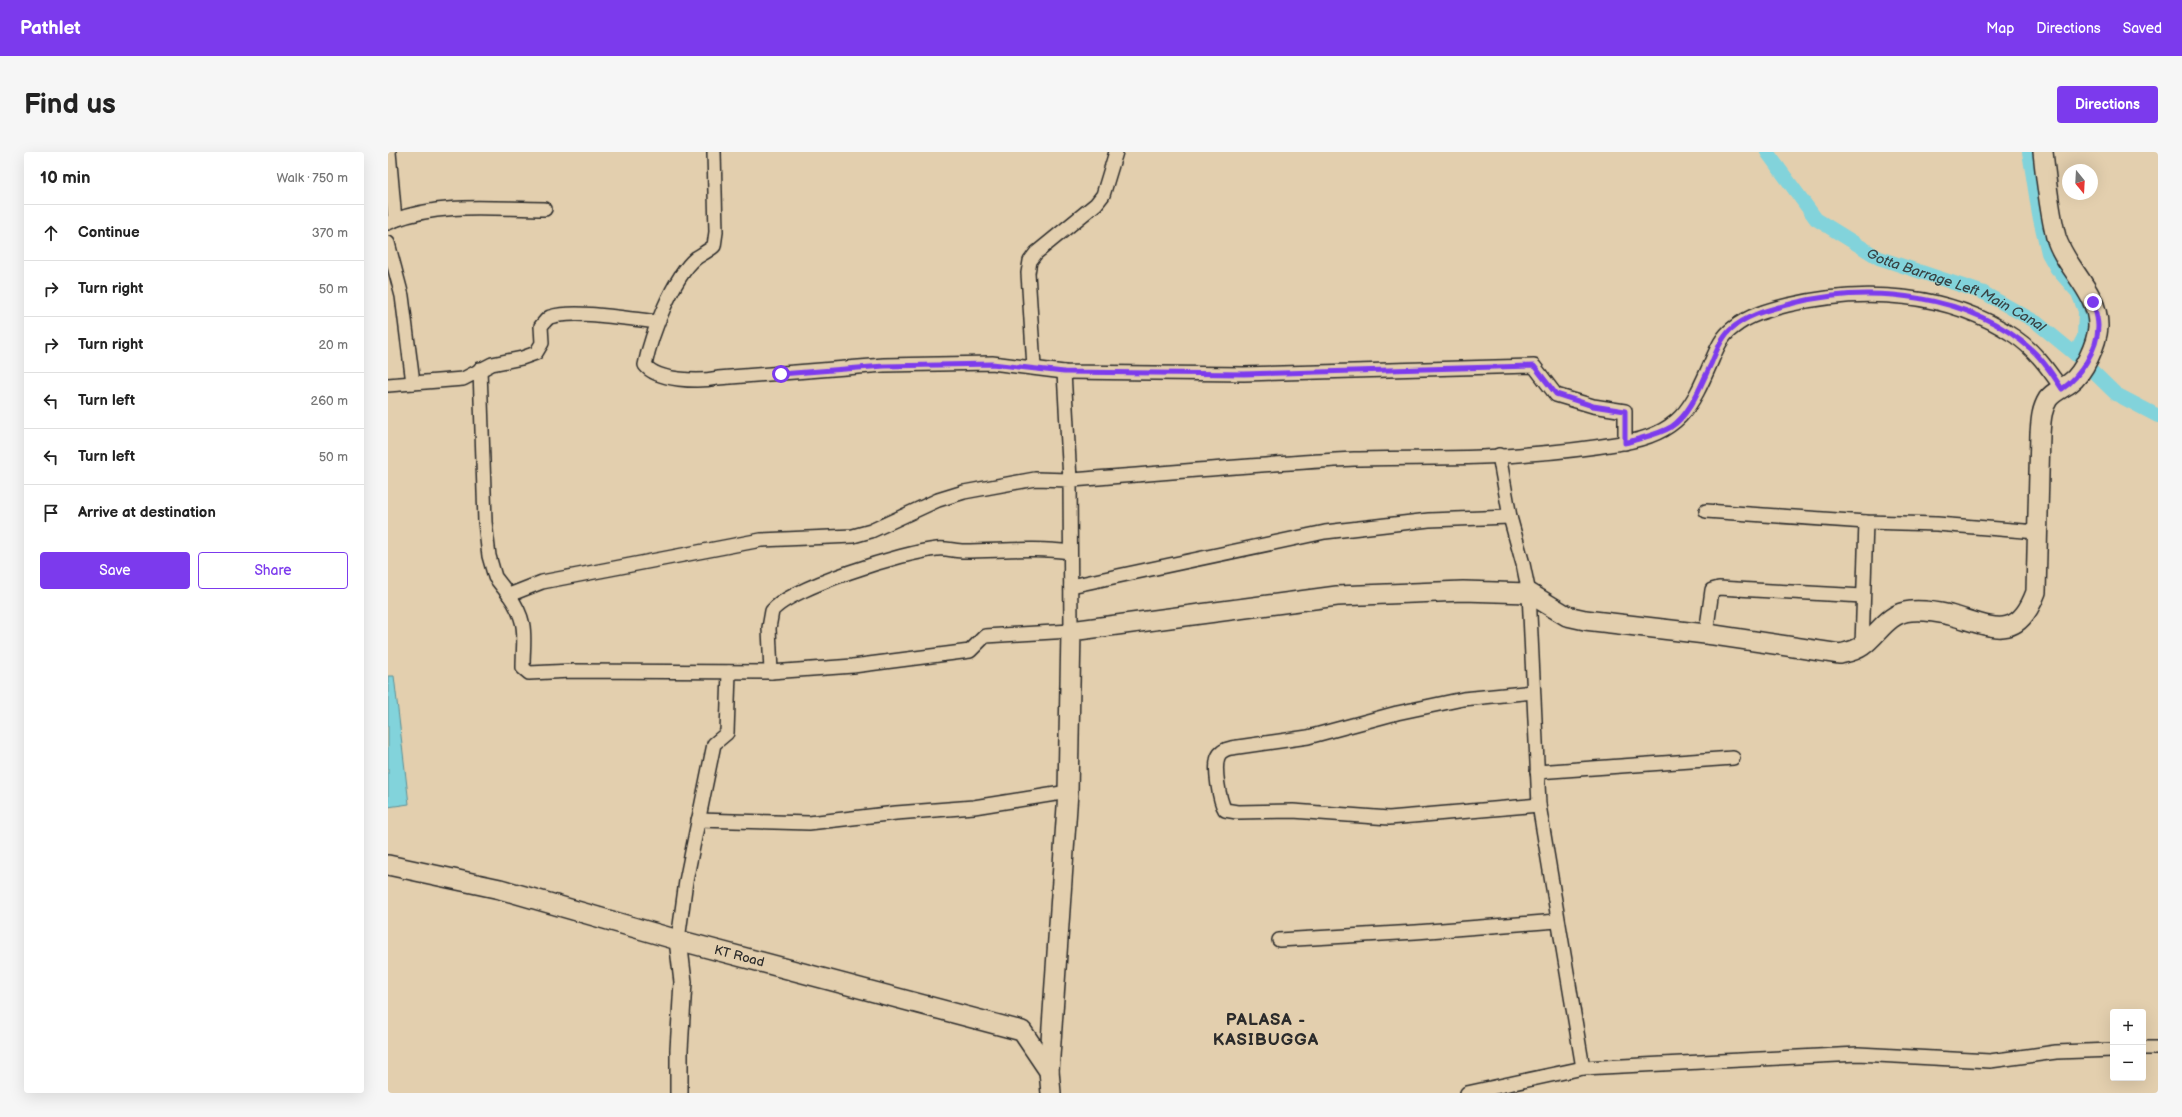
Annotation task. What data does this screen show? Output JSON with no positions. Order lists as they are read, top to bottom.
{
  "streets": {
    "main road": ["KT Road"]
  },
  "districts": ["PALASA - KASIBUGGA"],
  "water": ["Gotta Barrage Left Main Canal"],
  "north": "bottom",
  "page": {
    "header": "Pathlet",
    "nav": ["Map", "Directions", "Saved"],
    "buttons": [
      "Directions",
      ["Save", "Share"]
    ],
    "title": "Find us",
    "heading": ["10 min", "Walk · 750 m"],
    "list": [
      ["Continue", "370 m"],
      ["Turn right", "50 m"],
      ["Turn right", "20 m"],
      ["Turn left", "260 m"],
      ["Turn left", "50 m"],
      "Arrive at destination"
    ],
    "map_buttons": ["+", "−"]
  }
}
